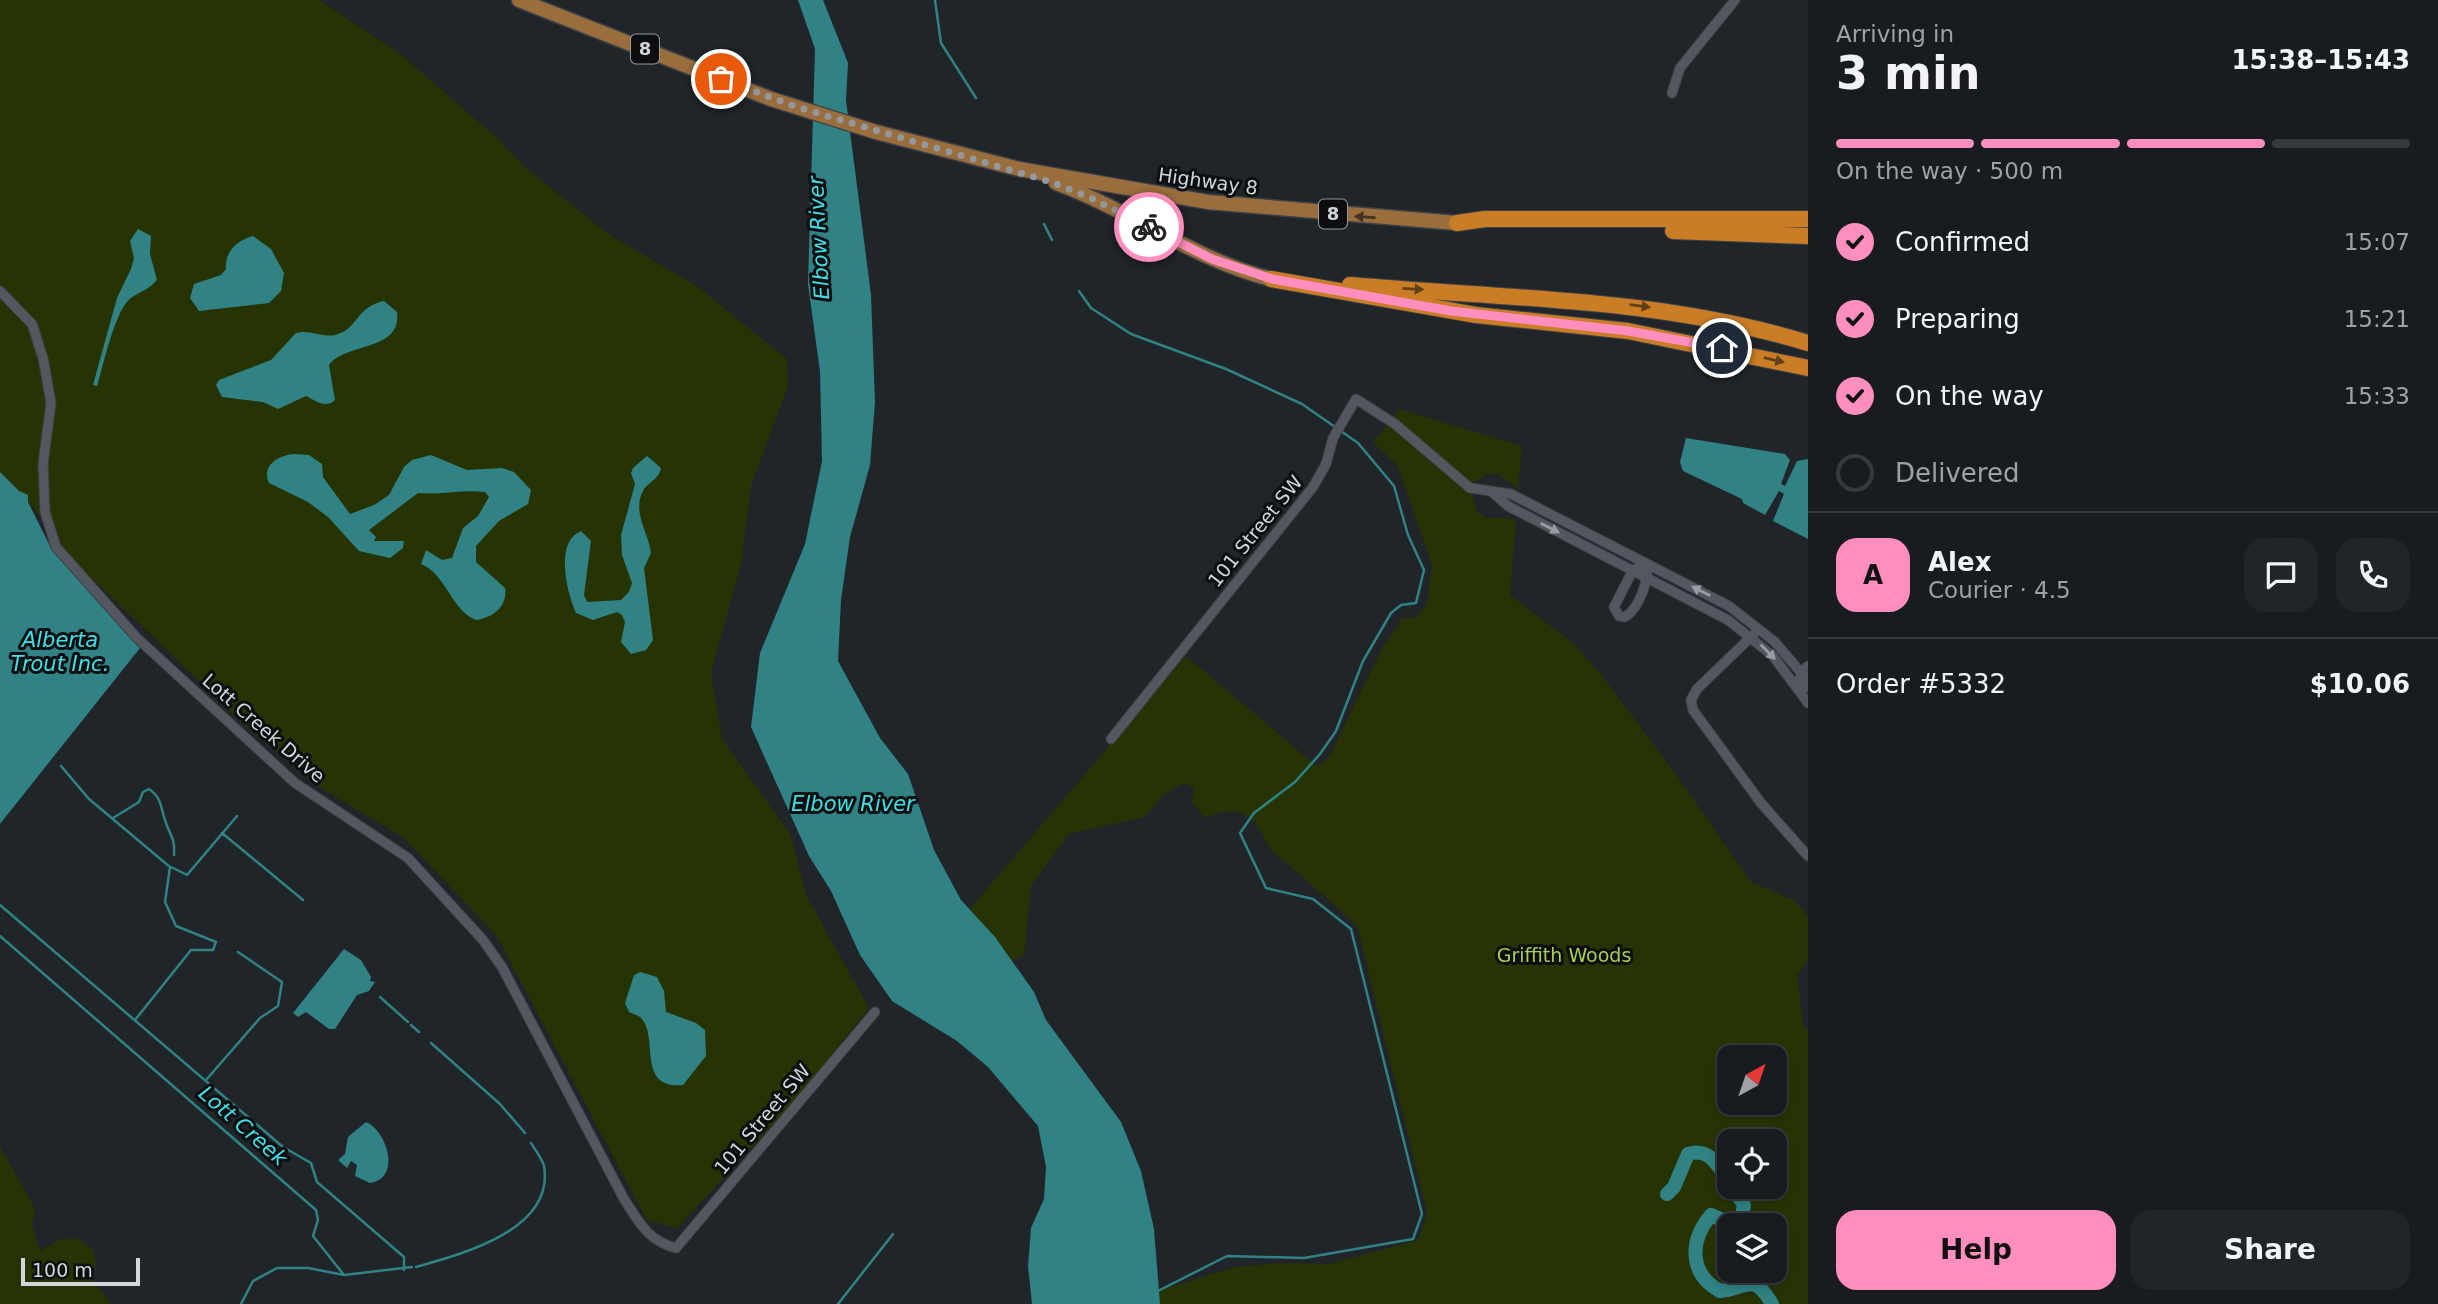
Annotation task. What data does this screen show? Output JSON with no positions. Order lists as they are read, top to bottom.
{
  "streets": {
    "main road": ["8", "Highway 8"],
    "street": ["101 Street SW", "Lott Creek Drive"]
  },
  "crossings": [
    ["101 Street SW", "Lott Creek Drive"]
  ],
  "water": ["Elbow River", "Alberta Trout Inc.", "Lott Creek"],
  "parks": ["Griffith Woods"],
  "scale_bar": "100 m",
  "north": "top right",
  "page": {
    "heading": ["3 min", "Arriving in", "15:38–15:43"],
    "panel": [
      "Alex",
      "Courier · 4.5",
      "Order #5332",
      "$10.06"
    ],
    "bar": "On the way · 500 m",
    "list": [
      ["Confirmed", "15:07"],
      ["Preparing", "15:21"],
      ["On the way", "15:33"],
      "Delivered"
    ],
    "round": "A",
    "buttons": ["Help", "Share"],
    "scale": "100 m"
  }
}
